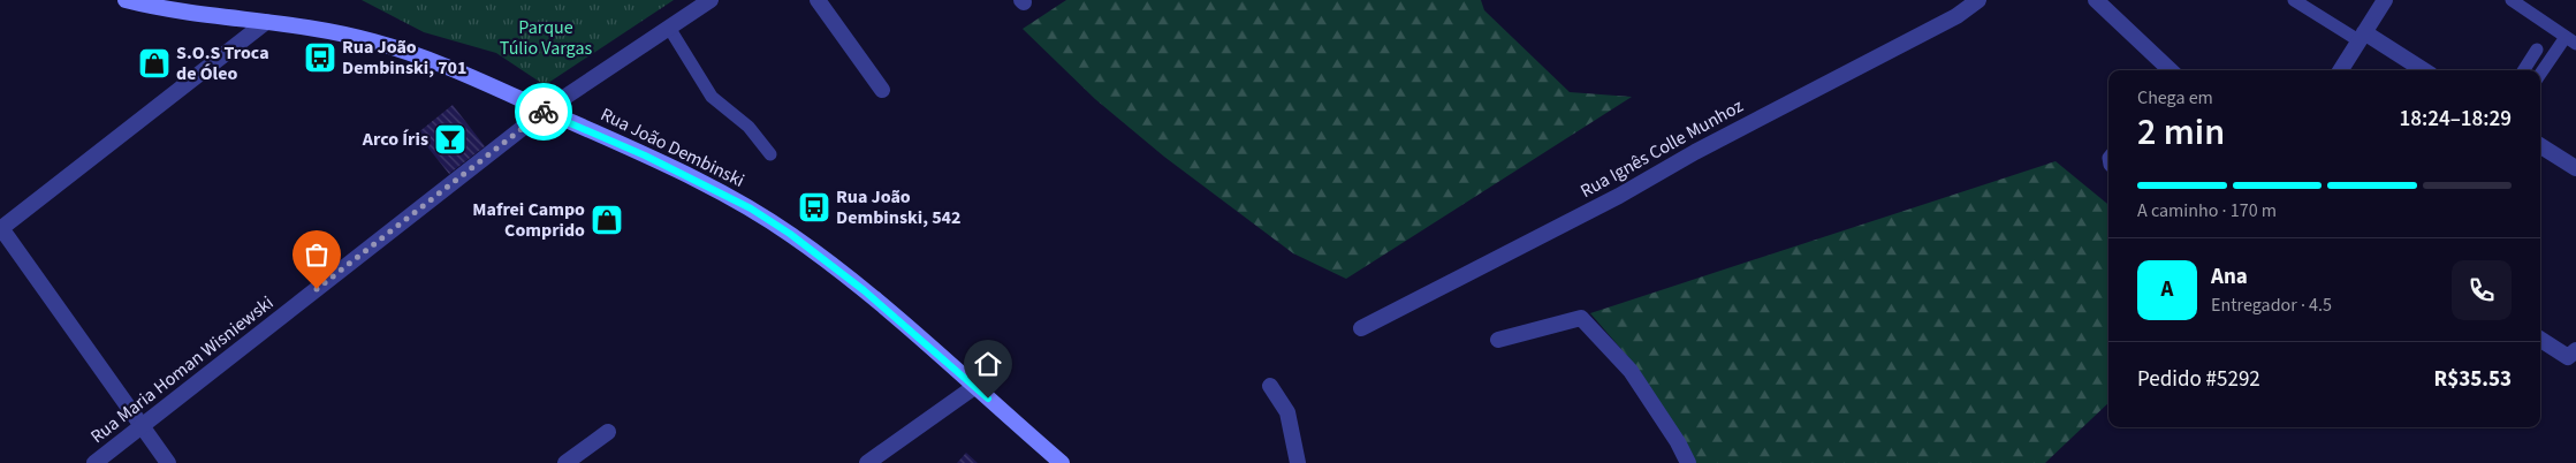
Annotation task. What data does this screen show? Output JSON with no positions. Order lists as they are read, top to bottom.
{
  "streets": {
    "main road": ["Rua João Dembinski"],
    "street": ["Rua Ignês Colle Munhoz", "Rua Maria Homan Wisniewski"]
  },
  "crossings": [
    ["Rua João Dembinski", "Rua Maria Homan Wisniewski"]
  ],
  "parks": ["Parque Túlio Vargas"],
  "places": {
    "bus stop": ["Rua João Dembinski, 701", "Rua João Dembinski, 542"],
    "shop": ["S.O.S Troca de Óleo", "Mafrei Campo Comprido"],
    "bar": ["Arco Íris"]
  },
  "page": {
    "heading": ["2 min", "Chega em", "18:24–18:29"],
    "panel": [
      "Ana",
      "Entregador · 4.5",
      "Pedido #5292",
      "R$35.53"
    ],
    "bar": "A caminho · 170 m",
    "round": "A"
  }
}
